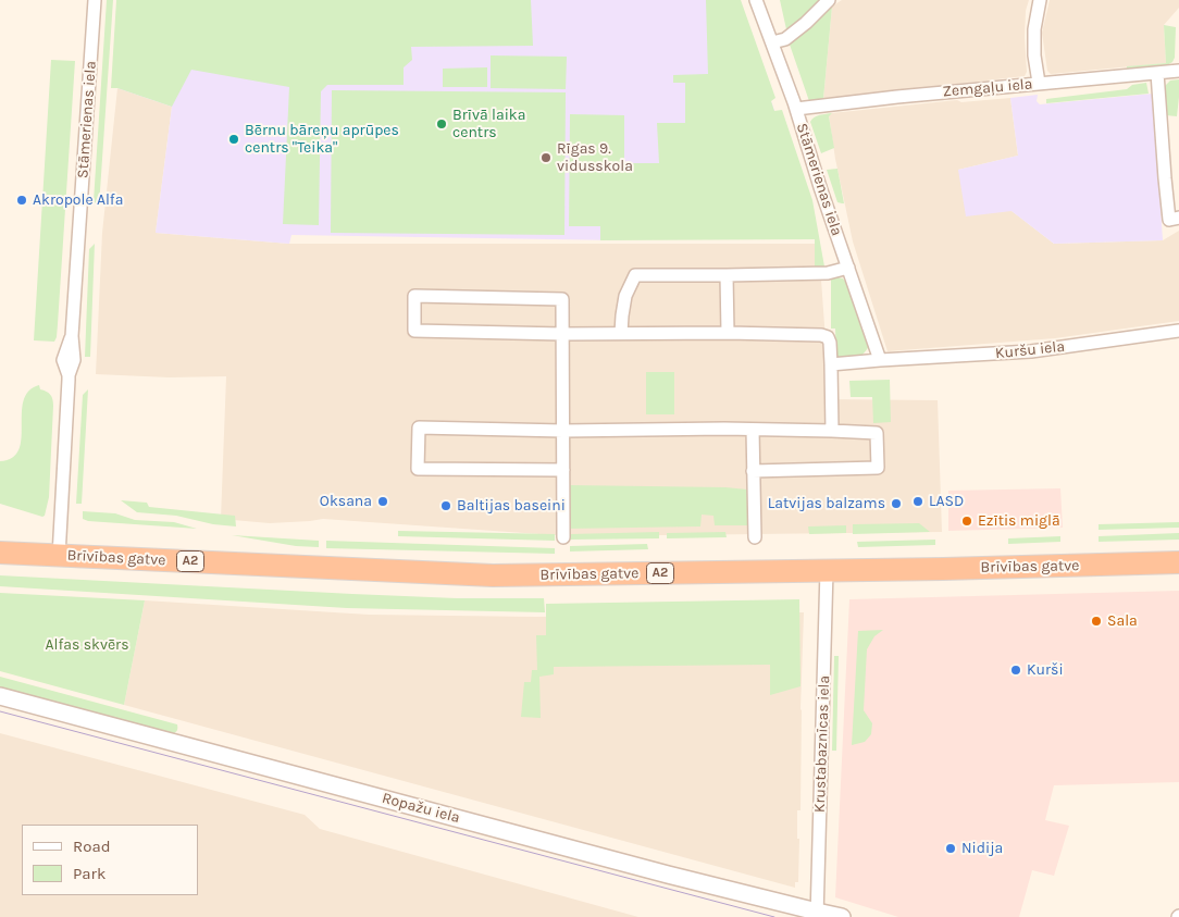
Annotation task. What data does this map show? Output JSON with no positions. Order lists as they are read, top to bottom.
{
  "streets": {
    "highway": ["Brīvības gatve", "A2"],
    "street": [
      "Zemgaļu iela",
      "Stāmerienas iela",
      "Kuršu iela",
      "Krustabaznīcas iela",
      "Ropažu iela"
    ]
  },
  "crossings": [
    ["Zemgaļu iela", "Stāmerienas iela"],
    ["Stāmerienas iela", "Kuršu iela"],
    ["Stāmerienas iela", "Brīvības gatve"],
    ["Brīvības gatve", "Krustabaznīcas iela"],
    ["Krustabaznīcas iela", "Ropažu iela"]
  ],
  "parks": ["Alfas skvērs"],
  "places": [
    "Brīvā laika centrs",
    "Bērnu bāreņu aprūpes centrs \"Teika\"",
    "Rīgas 9. vidusskola",
    "Akropole Alfa",
    "Oksana",
    "LASD",
    "Latvijas balzams",
    "Baltijas baseini",
    "Ezītis miglā",
    "Sala",
    "Kurši",
    "Nidija"
  ],
  "legend": ["Road", "Park"]
}
